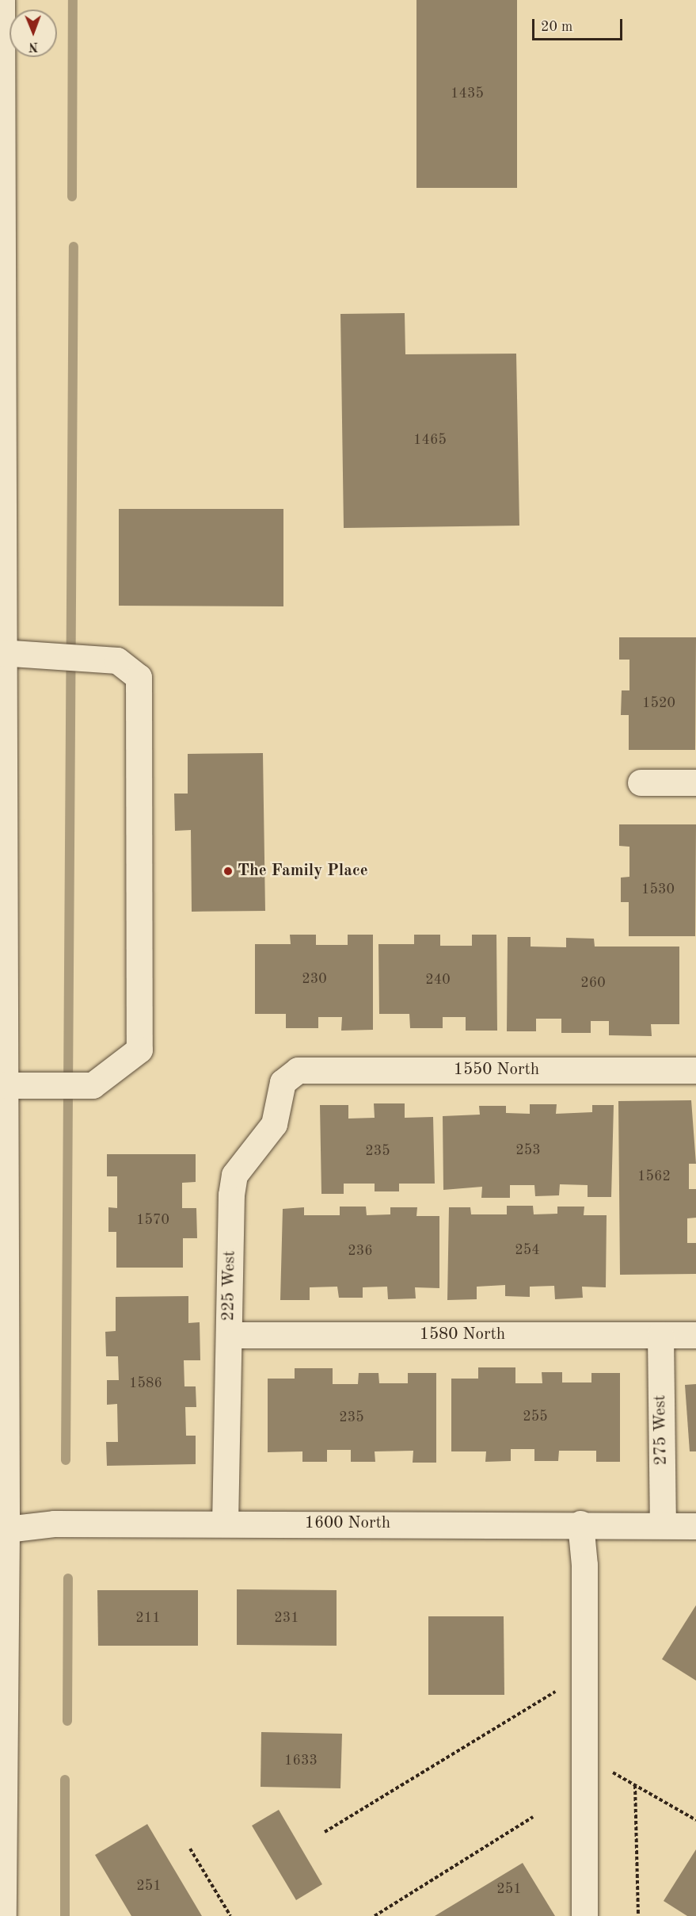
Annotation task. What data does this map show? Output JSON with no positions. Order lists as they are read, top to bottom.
{
  "streets": {
    "street": [
      "1550 North",
      "225 West",
      "1580 North",
      "275 West",
      "1600 North"
    ]
  },
  "crossings": [
    ["1550 North", "225 West"],
    ["225 West", "1580 North"],
    ["225 West", "1600 North"],
    ["1580 North", "275 West"],
    ["275 West", "1600 North"]
  ],
  "places": ["The Family Place"],
  "house_numbers": [
    "1435",
    "1465",
    "1520",
    "1530",
    "230",
    "240",
    "260",
    "253",
    "235",
    "1562",
    "1570",
    "254",
    "236",
    "1586",
    "255",
    "235",
    "211",
    "231",
    "1633",
    "251",
    "251"
  ],
  "scale_bar": "20 m",
  "north": "bottom"
}
